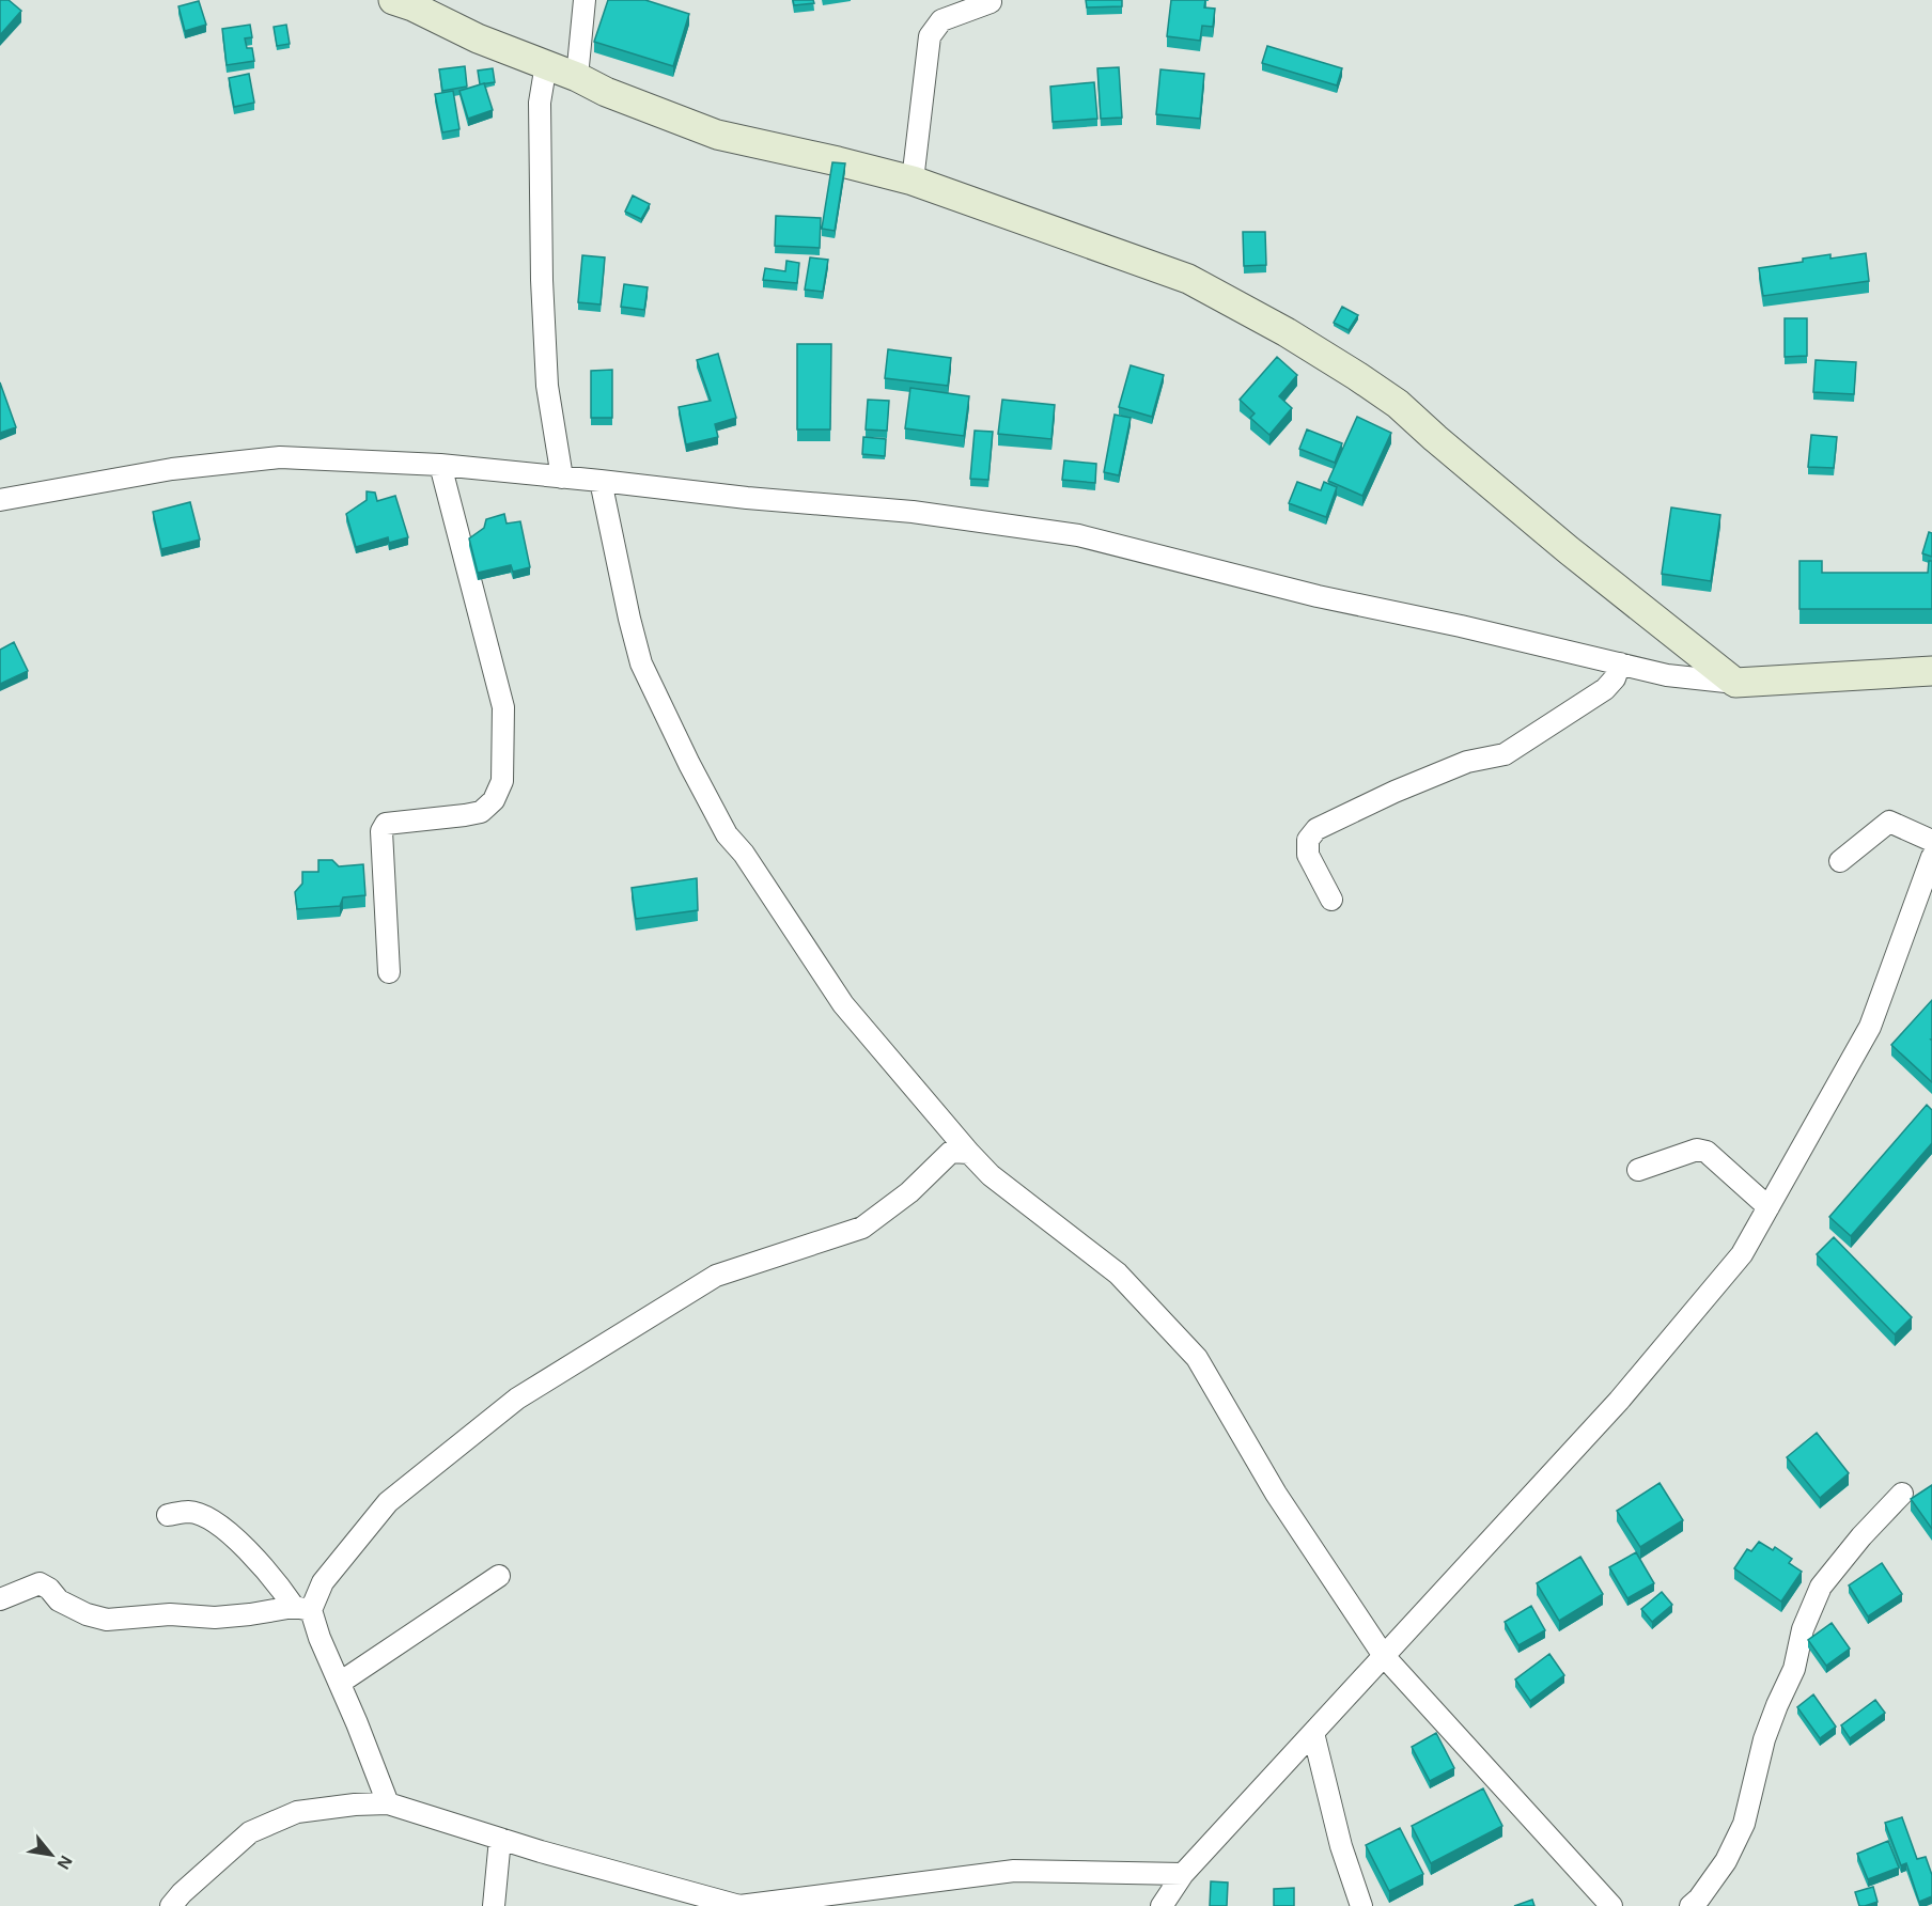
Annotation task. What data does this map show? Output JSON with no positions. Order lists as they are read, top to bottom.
{
  "north": "bottom right"
}
